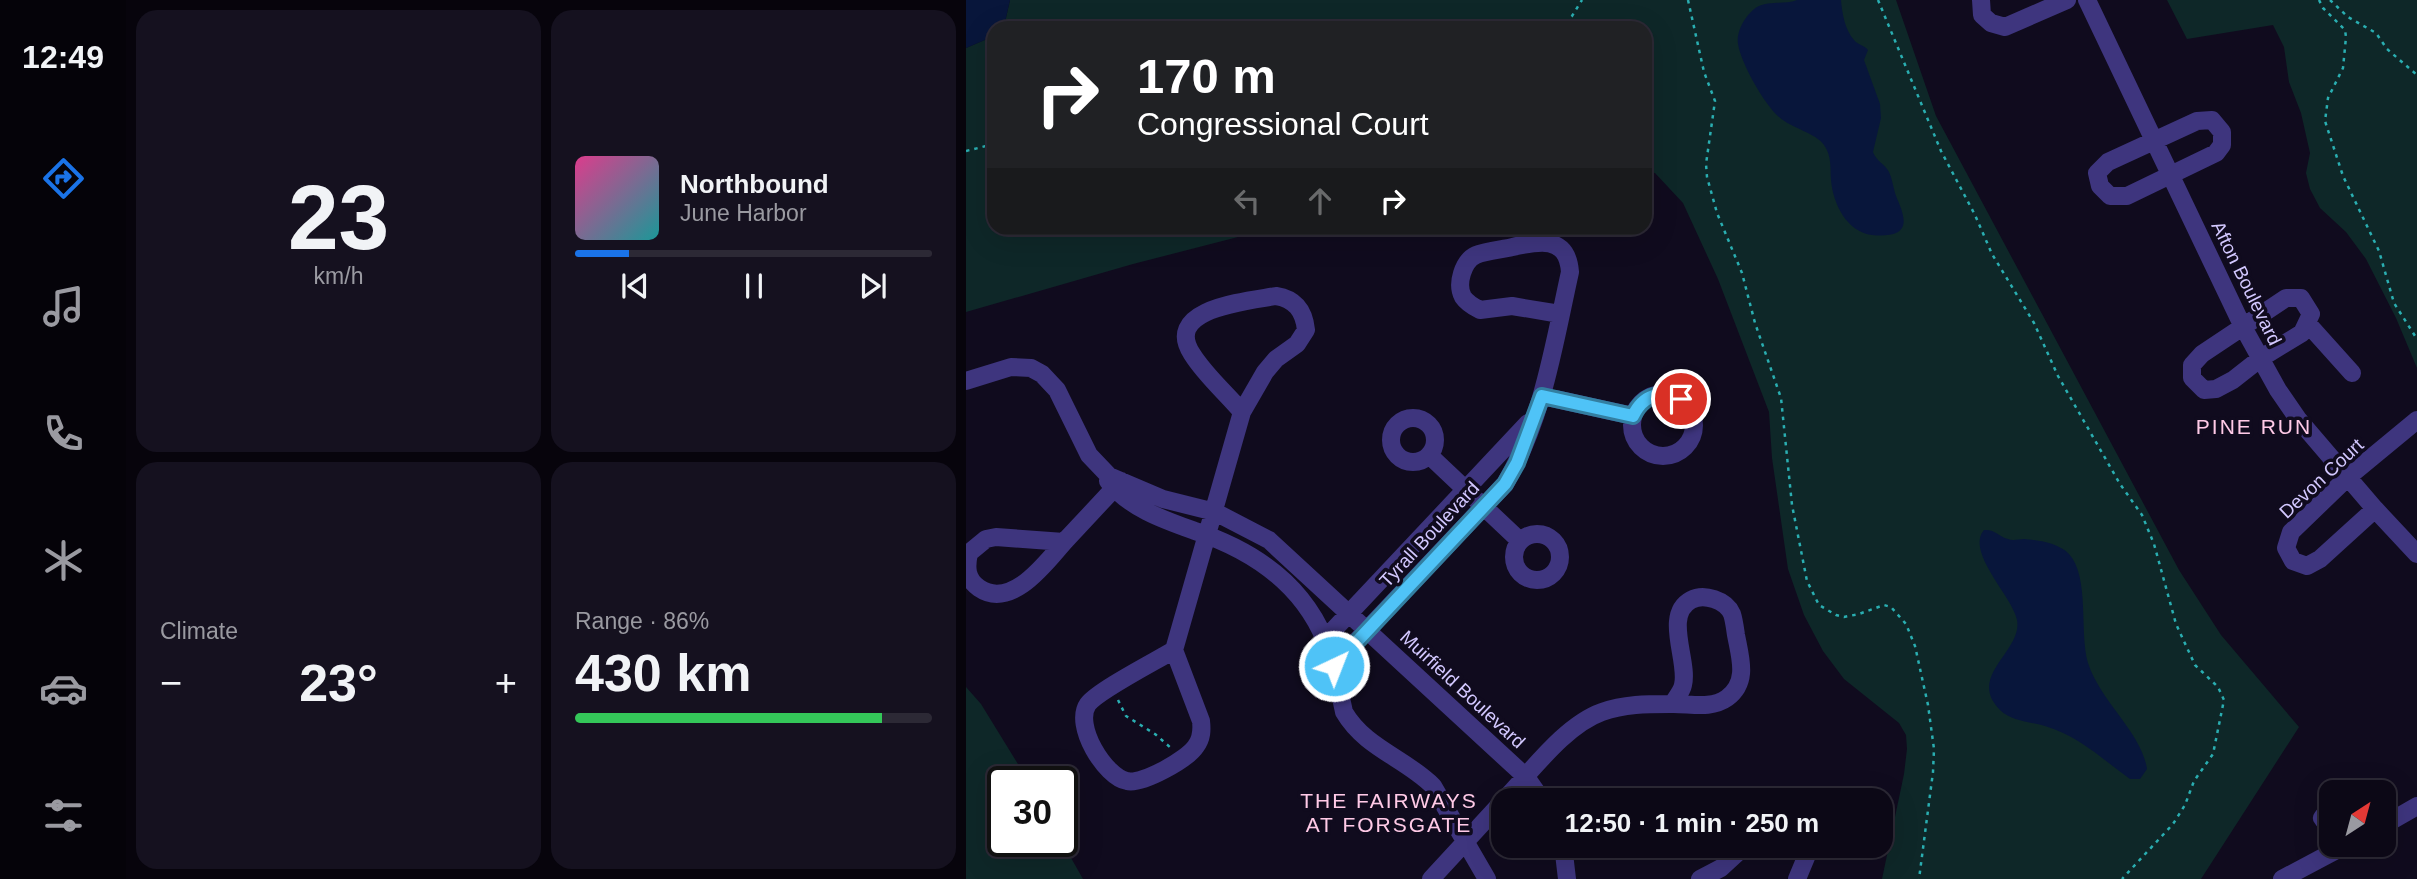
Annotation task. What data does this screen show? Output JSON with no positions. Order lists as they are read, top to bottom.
{
  "streets": {
    "street": [
      "Afton Boulevard",
      "Devon Court",
      "Tyrall Boulevard",
      "Muirfield Boulevard"
    ]
  },
  "crossings": [
    ["Afton Boulevard", "Devon Court"],
    ["Tyrall Boulevard", "Muirfield Boulevard"]
  ],
  "districts": ["PINE RUN", "THE FAIRWAYS AT FORSGATE"],
  "north": "top right",
  "page": {
    "tabs": "12:49",
    "tile": [
      ["23", "km/h"],
      "Climate",
      ["Range · 86%", "430 km"]
    ],
    "turn": ["170 m", "Congressional Court"],
    "song": ["Northbound", "June Harbor"],
    "heat": ["−", "23°", "+"],
    "limit": "30",
    "trip": "12:50 · 1 min · 250 m"
  }
}
